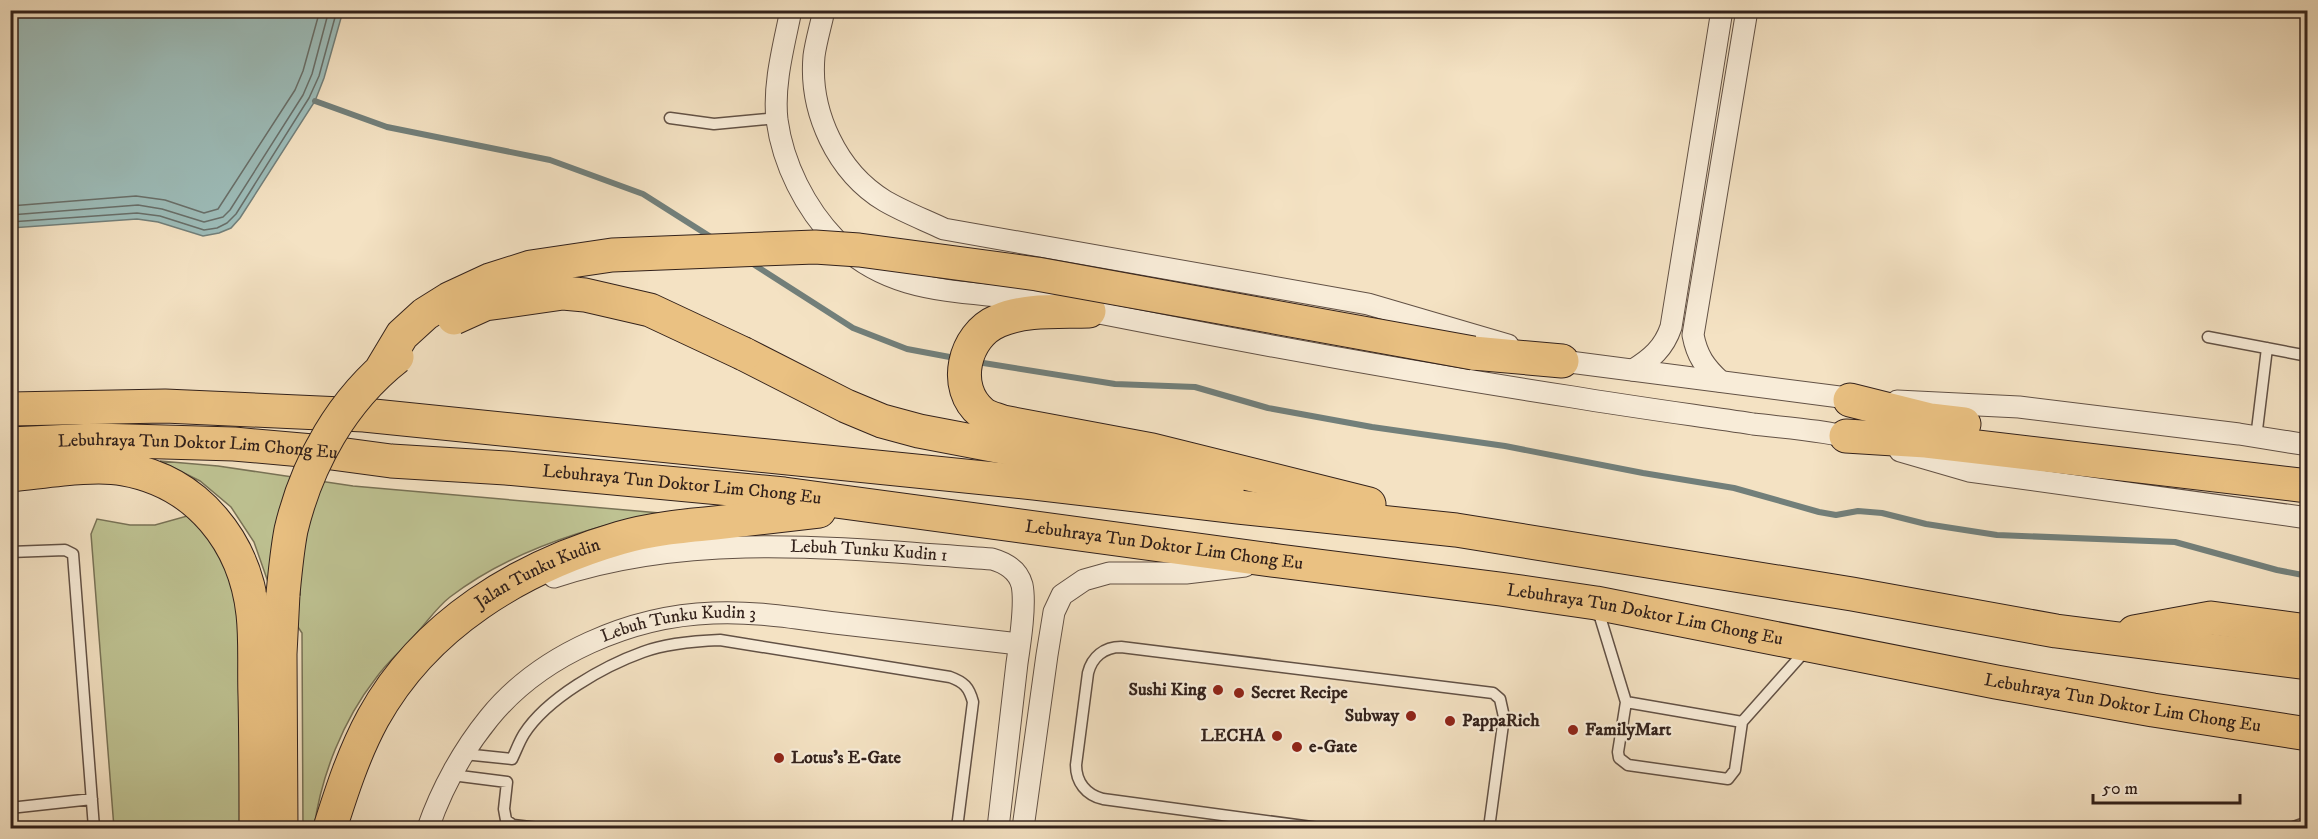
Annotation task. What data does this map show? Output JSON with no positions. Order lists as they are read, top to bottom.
{
  "streets": {
    "highway": ["Lebuhraya Tun Doktor Lim Chong Eu", "Jalan Tunku Kudin"],
    "street": ["Lebuh Tunku Kudin 1", "Lebuh Tunku Kudin 3"]
  },
  "crossings": [
    ["Lebuhraya Tun Doktor Lim Chong Eu", "Jalan Tunku Kudin"],
    ["Lebuh Tunku Kudin 1", "Jalan Tunku Kudin"],
    ["Lebuh Tunku Kudin 1", "Lebuh Tunku Kudin 3"]
  ],
  "places": [
    "Sushi King",
    "Secret Recipe",
    "Subway",
    "PappaRich",
    "FamilyMart",
    "LECHA",
    "e-Gate",
    "Lotus's E-Gate"
  ],
  "scale_bar": "50 m"
}
